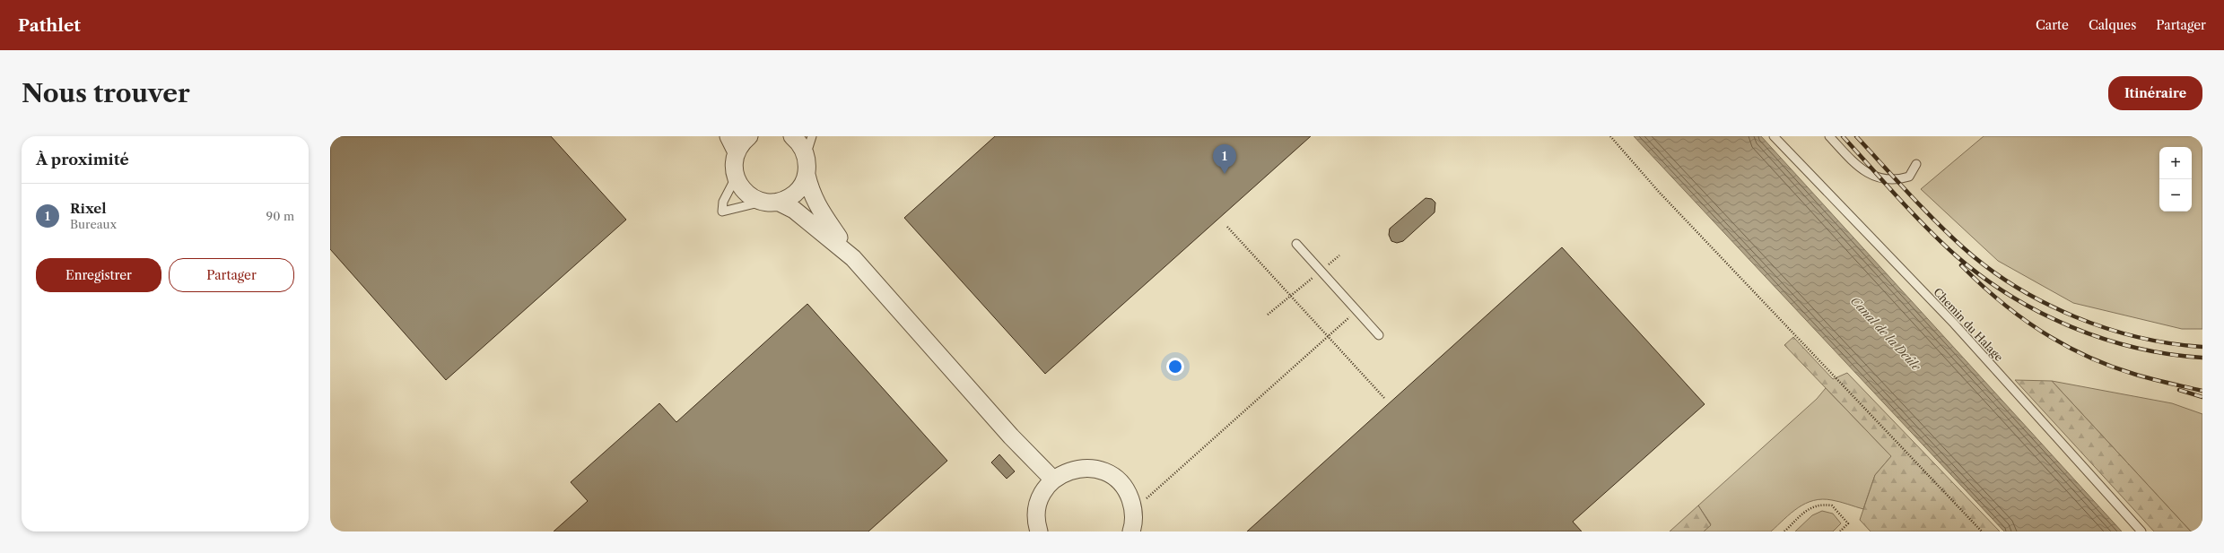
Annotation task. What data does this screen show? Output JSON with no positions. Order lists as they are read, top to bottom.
{
  "streets": {
    "lane": ["Chemin du Halage"]
  },
  "water": ["Canal de la Deûle"],
  "page": {
    "header": "Pathlet",
    "nav": ["Carte", "Calques", "Partager"],
    "buttons": [
      "Itinéraire",
      ["Enregistrer", "Partager"]
    ],
    "title": "Nous trouver",
    "heading": "À proximité",
    "pins": "1",
    "map_buttons": ["+", "−"],
    "list": [
      {
        "mark": "1",
        "name": "Rixel",
        "note": "Bureaux",
        "value": "90 m"
      }
    ]
  }
}
